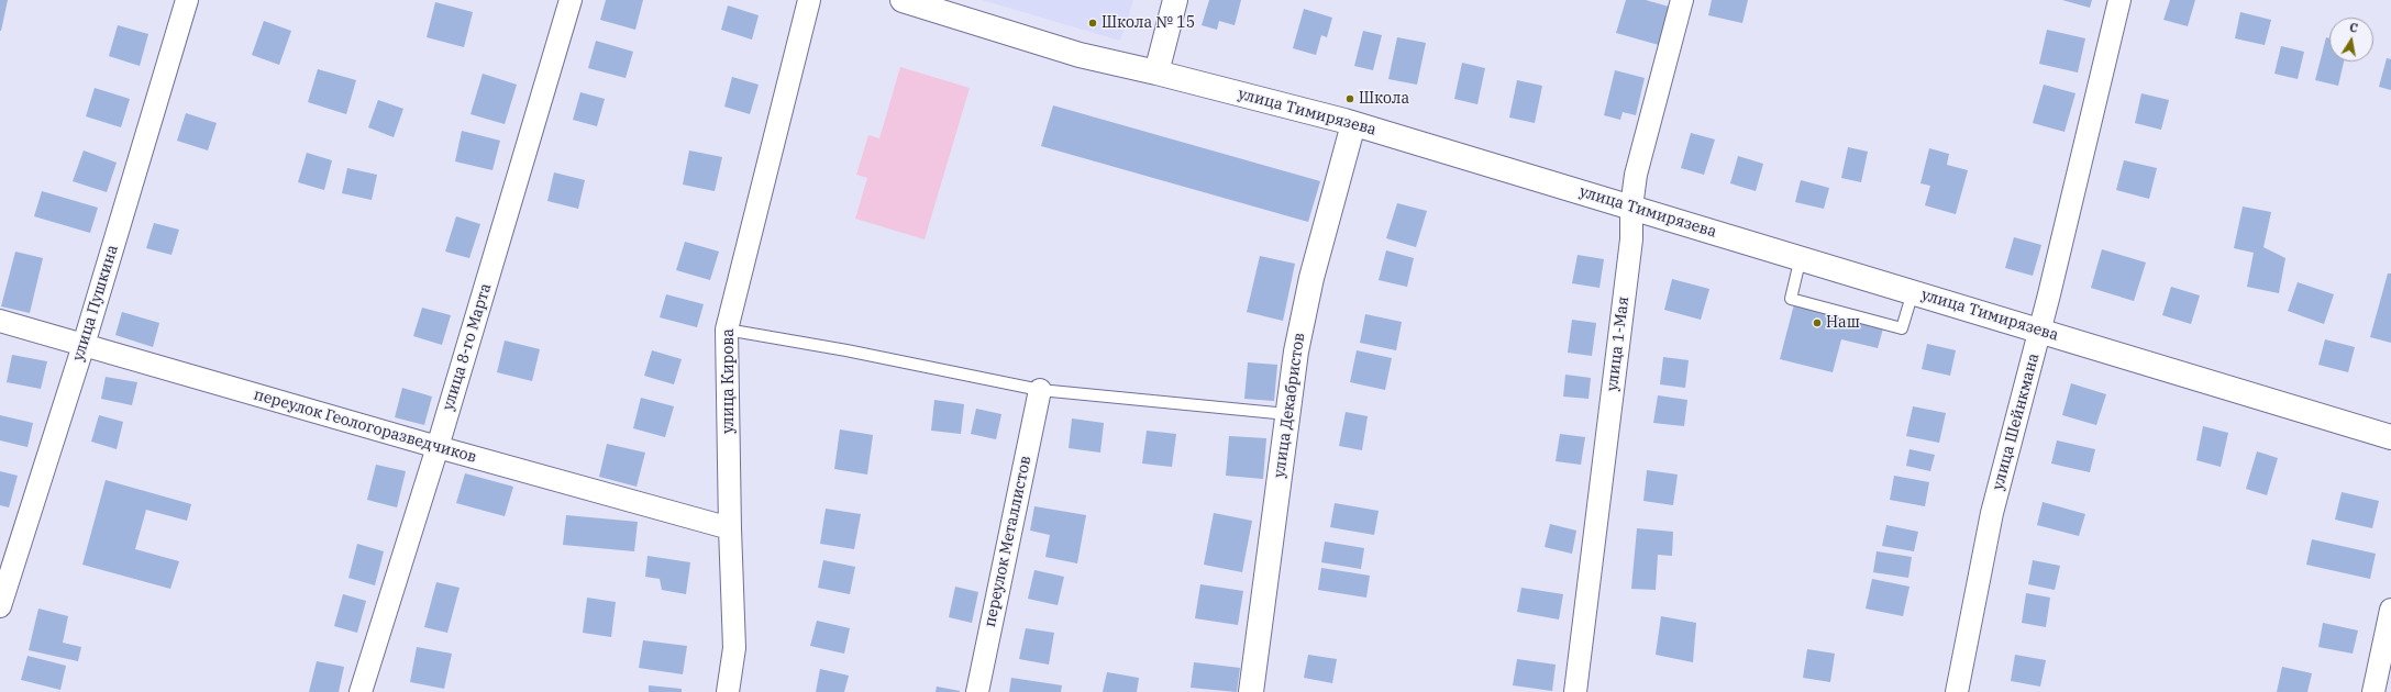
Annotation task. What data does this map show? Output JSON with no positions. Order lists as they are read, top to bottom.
{
  "streets": {
    "main road": ["улица Тимирязева", "улица Декабристов"],
    "street": [
      "улица Пушкина",
      "улица 1-Мая",
      "улица 8-го Марта",
      "улица Кирова",
      "улица Шейнкмана",
      "переулок Геологоразведчиков",
      "переулок Металлистов"
    ]
  },
  "crossings": [
    ["улица Тимирязева", "улица 1-Мая"],
    ["улица Тимирязева", "улица Декабристов"],
    ["улица Тимирязева", "улица Шейнкмана"],
    ["улица Пушкина", "переулок Геологоразведчиков"],
    ["улица 8-го Марта", "переулок Геологоразведчиков"],
    ["улица Кирова", "переулок Геологоразведчиков"]
  ],
  "places": ["Школа № 15", "Школа", "Наш"],
  "north": "top"
}
